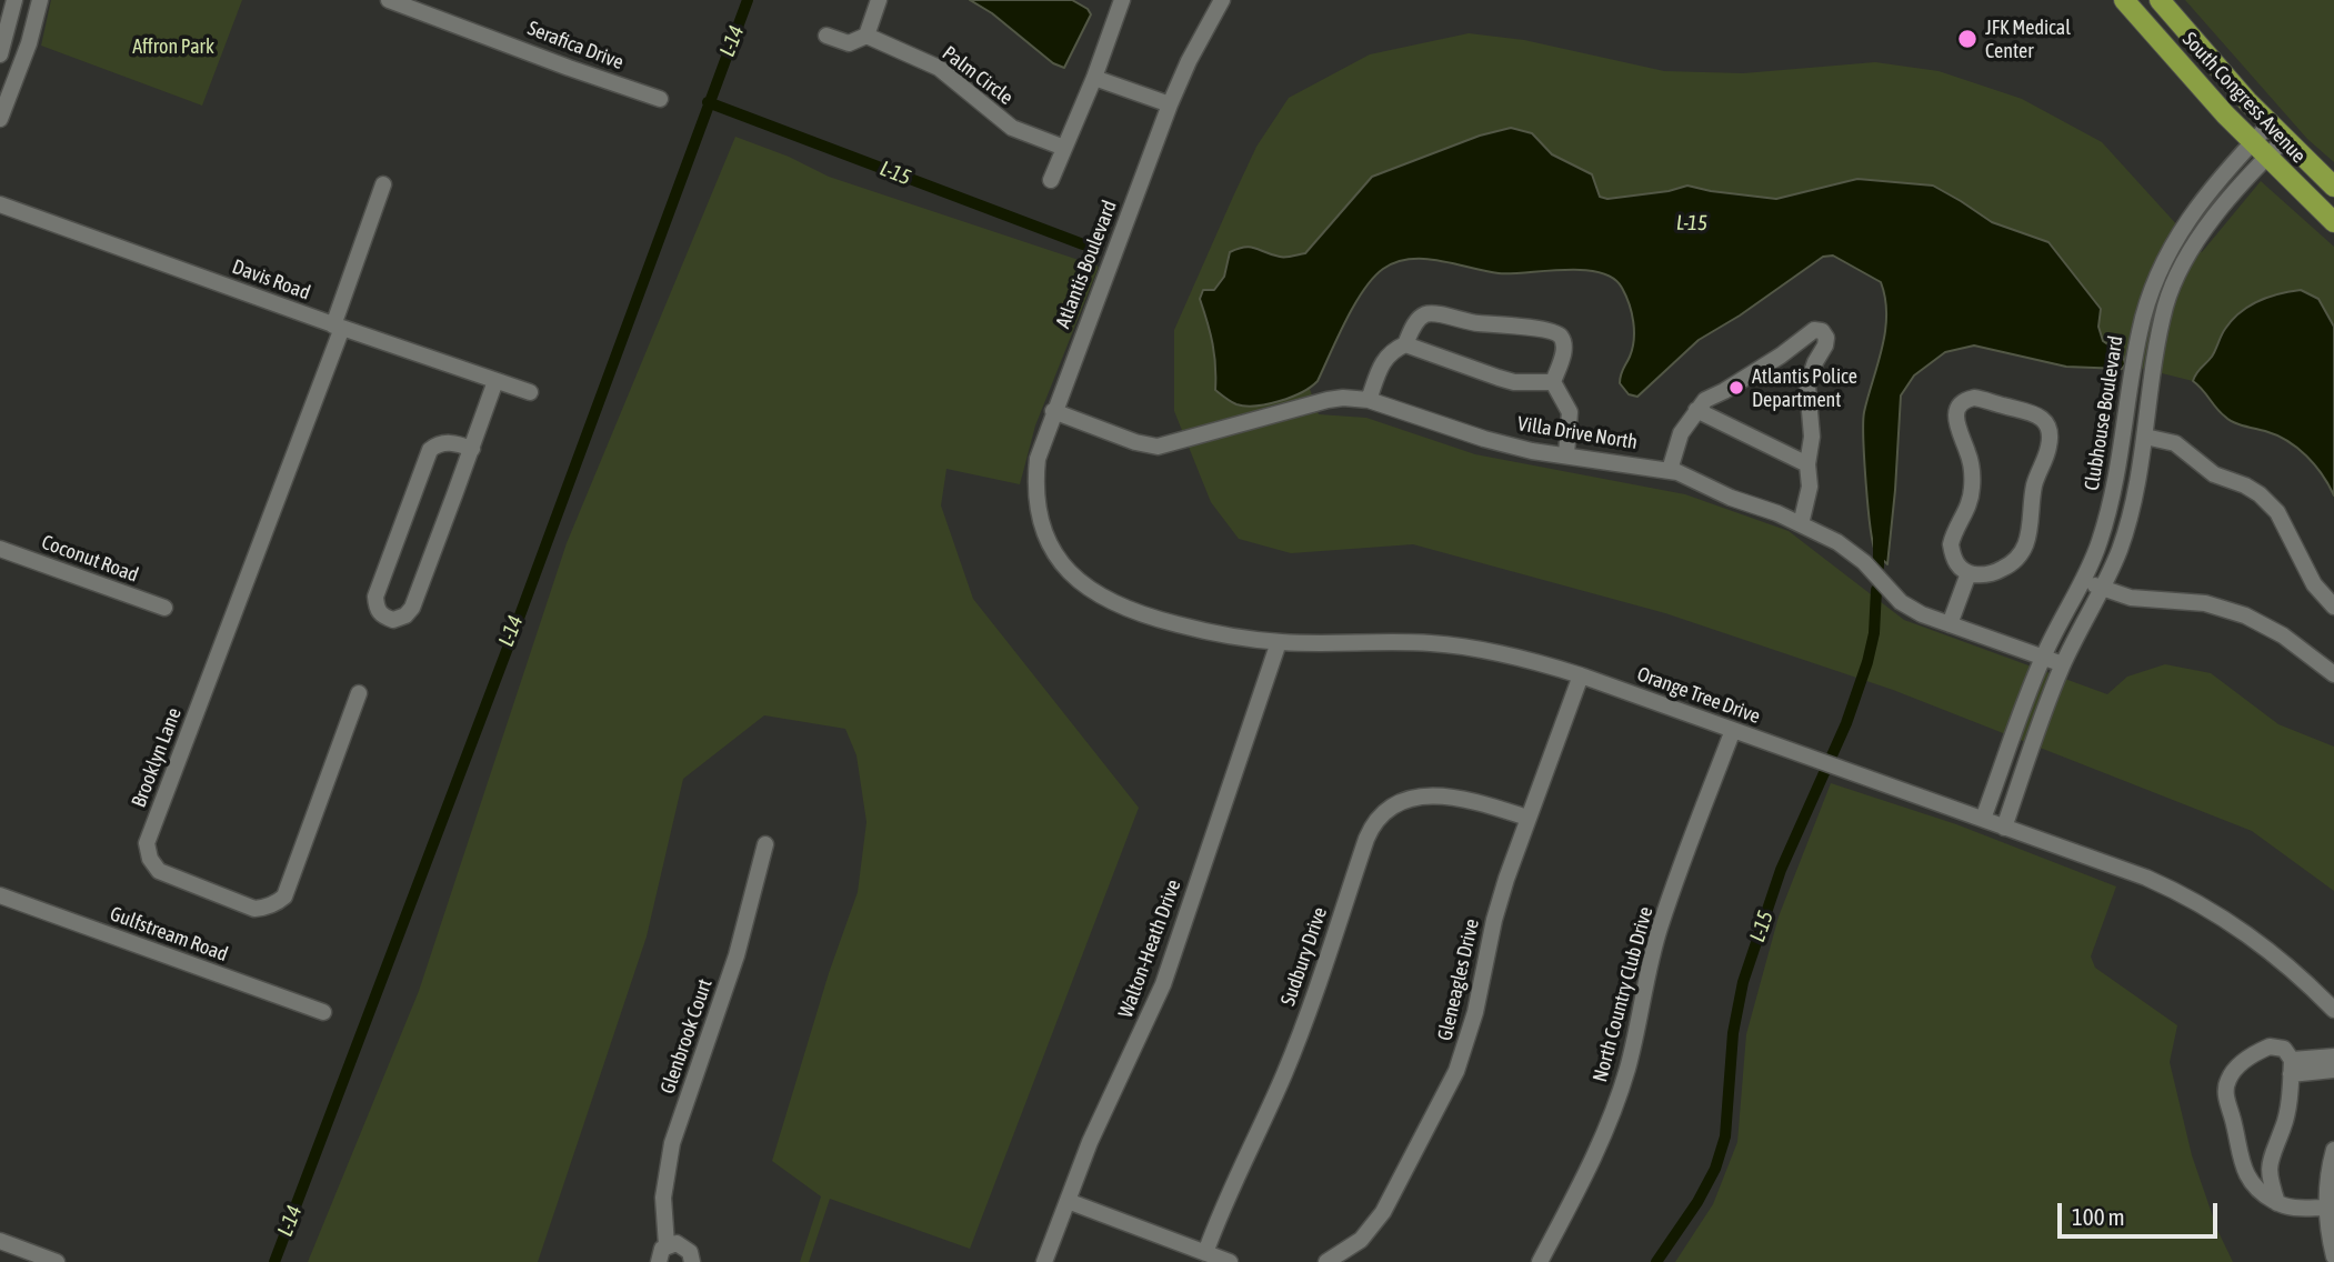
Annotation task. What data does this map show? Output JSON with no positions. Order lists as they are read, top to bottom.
{
  "streets": {
    "main road": ["South Congress Avenue"],
    "street": [
      "Serafica Drive",
      "Palm Circle",
      "Atlantis Boulevard",
      "Davis Road",
      "Clubhouse Boulevard",
      "Villa Drive North",
      "Coconut Road",
      "Orange Tree Drive",
      "Brooklyn Lane",
      "Gulfstream Road",
      "Walton-Heath Drive",
      "Sudbury Drive",
      "Gleneagles Drive",
      "North Country Club Drive",
      "Glenbrook Court"
    ]
  },
  "crossings": [
    ["South Congress Avenue", "Clubhouse Boulevard"],
    ["Atlantis Boulevard", "Villa Drive North"],
    ["Atlantis Boulevard", "Orange Tree Drive"],
    ["Davis Road", "Brooklyn Lane"],
    ["Clubhouse Boulevard", "Villa Drive North"],
    ["Clubhouse Boulevard", "Orange Tree Drive"],
    ["Orange Tree Drive", "Walton-Heath Drive"],
    ["Orange Tree Drive", "Gleneagles Drive"],
    ["Orange Tree Drive", "North Country Club Drive"],
    ["Sudbury Drive", "Gleneagles Drive"]
  ],
  "water": ["L-14", "L-15"],
  "parks": ["Affron Park"],
  "places": ["JFK Medical Center", "Atlantis Police Department"],
  "scale_bar": "100 m"
}
